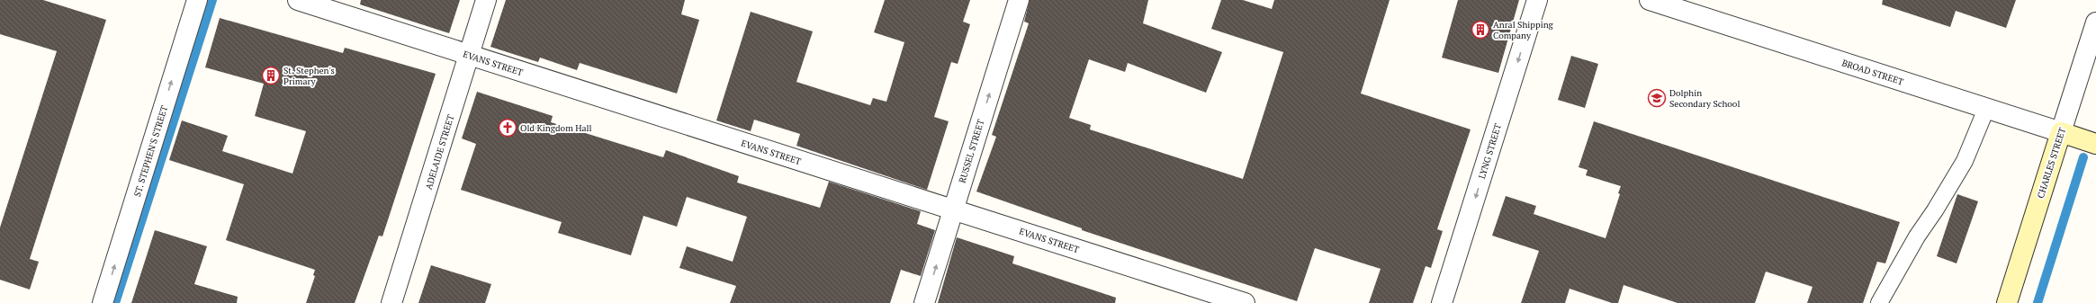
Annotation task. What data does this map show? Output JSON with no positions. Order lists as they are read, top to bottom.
{
  "streets": {
    "main road": ["BROAD STREET", "CHARLES STREET"],
    "street": [
      "EVANS STREET",
      "ST. STEPHEN'S STREET",
      "RUSSEL STREET",
      "LYNG STREET",
      "ADELAIDE STREET"
    ]
  },
  "crossings": [
    ["EVANS STREET", "RUSSEL STREET"],
    ["EVANS STREET", "ADELAIDE STREET"],
    ["BROAD STREET", "CHARLES STREET"]
  ],
  "one_way": ["ST. STEPHEN'S STREET", "RUSSEL STREET", "LYNG STREET"],
  "places": {
    "building": ["Anral Shipping Company", "St. Stephen's Primary"],
    "school or university": ["Dolphin Secondary School"],
    "church": ["Old Kingdom Hall"]
  }
}
